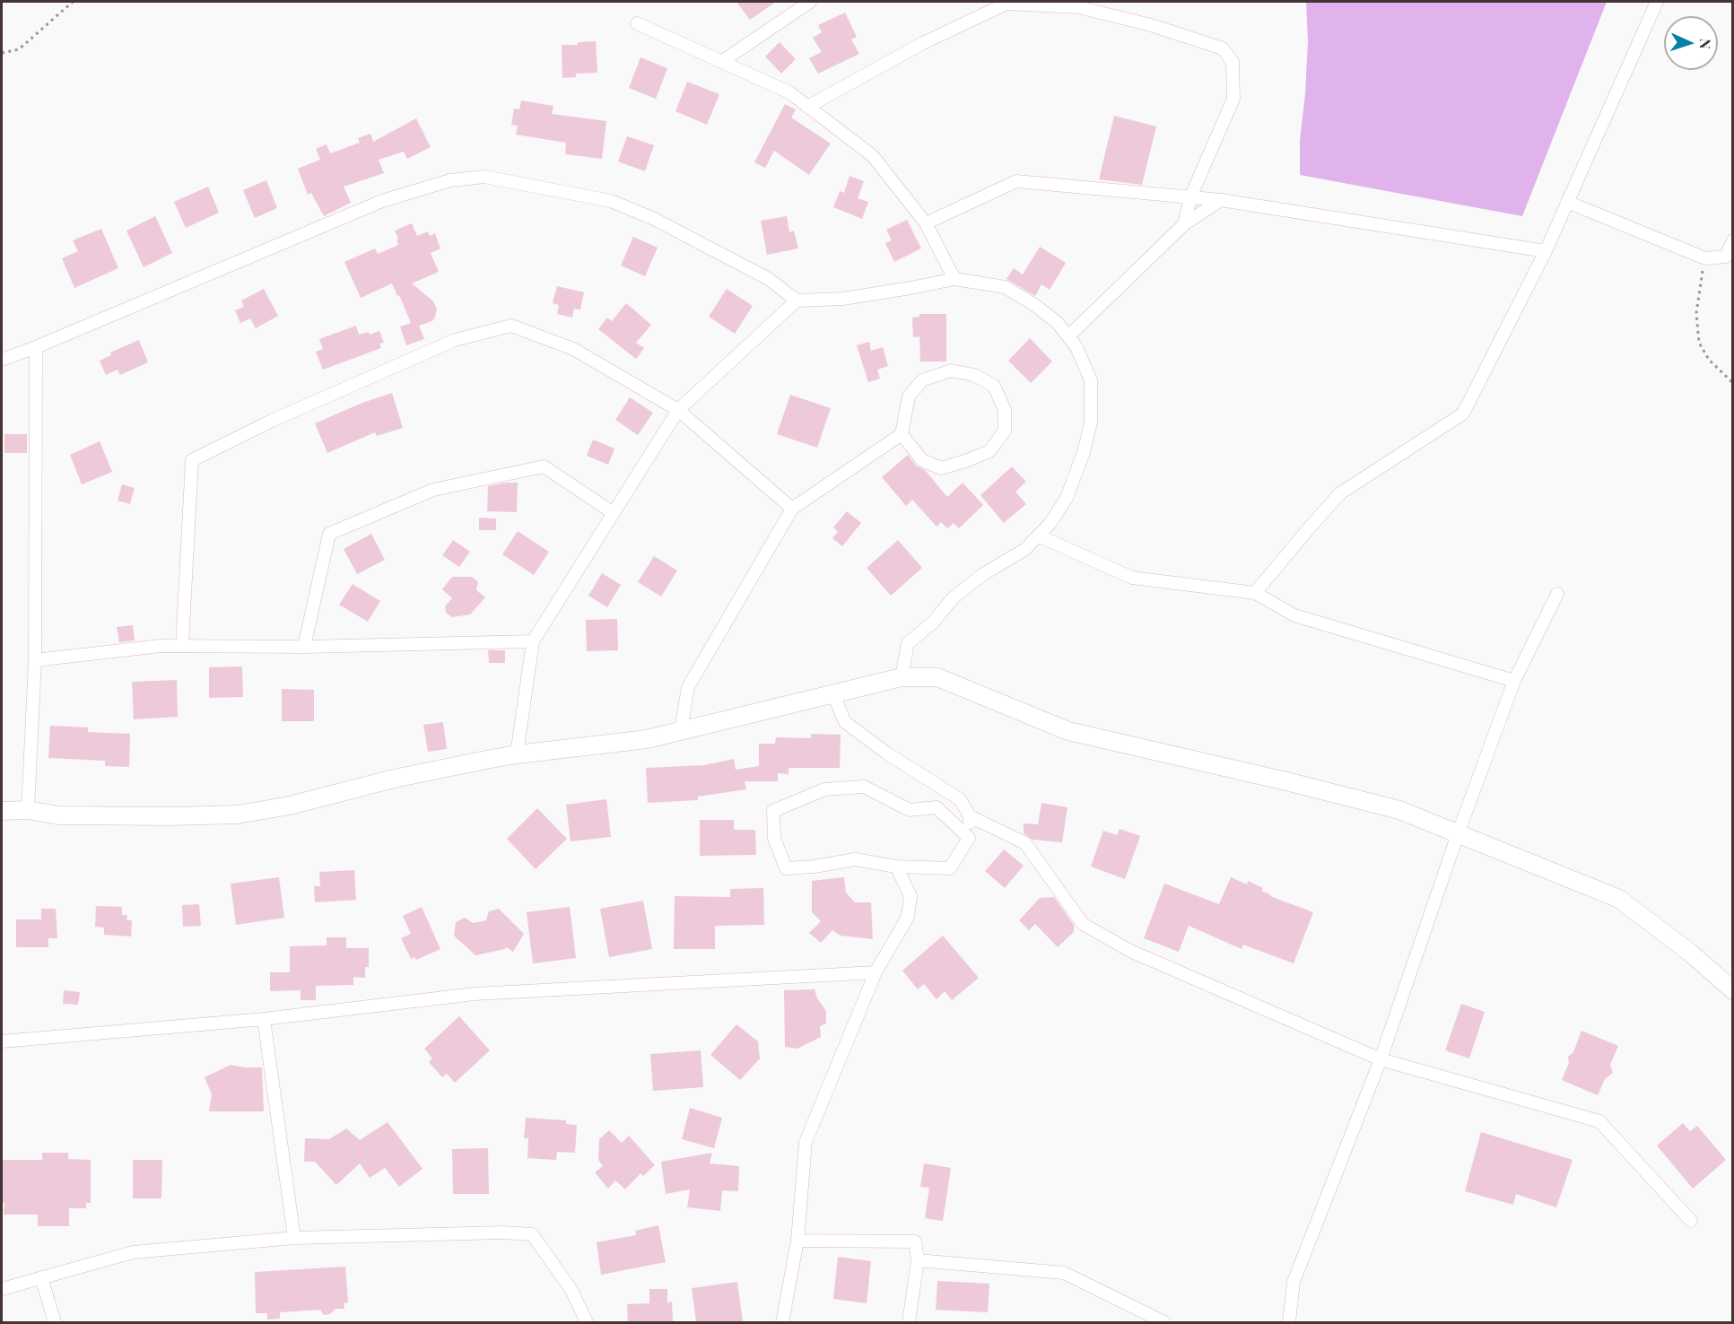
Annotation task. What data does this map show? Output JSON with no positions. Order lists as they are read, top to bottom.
{
  "north": "right"
}
